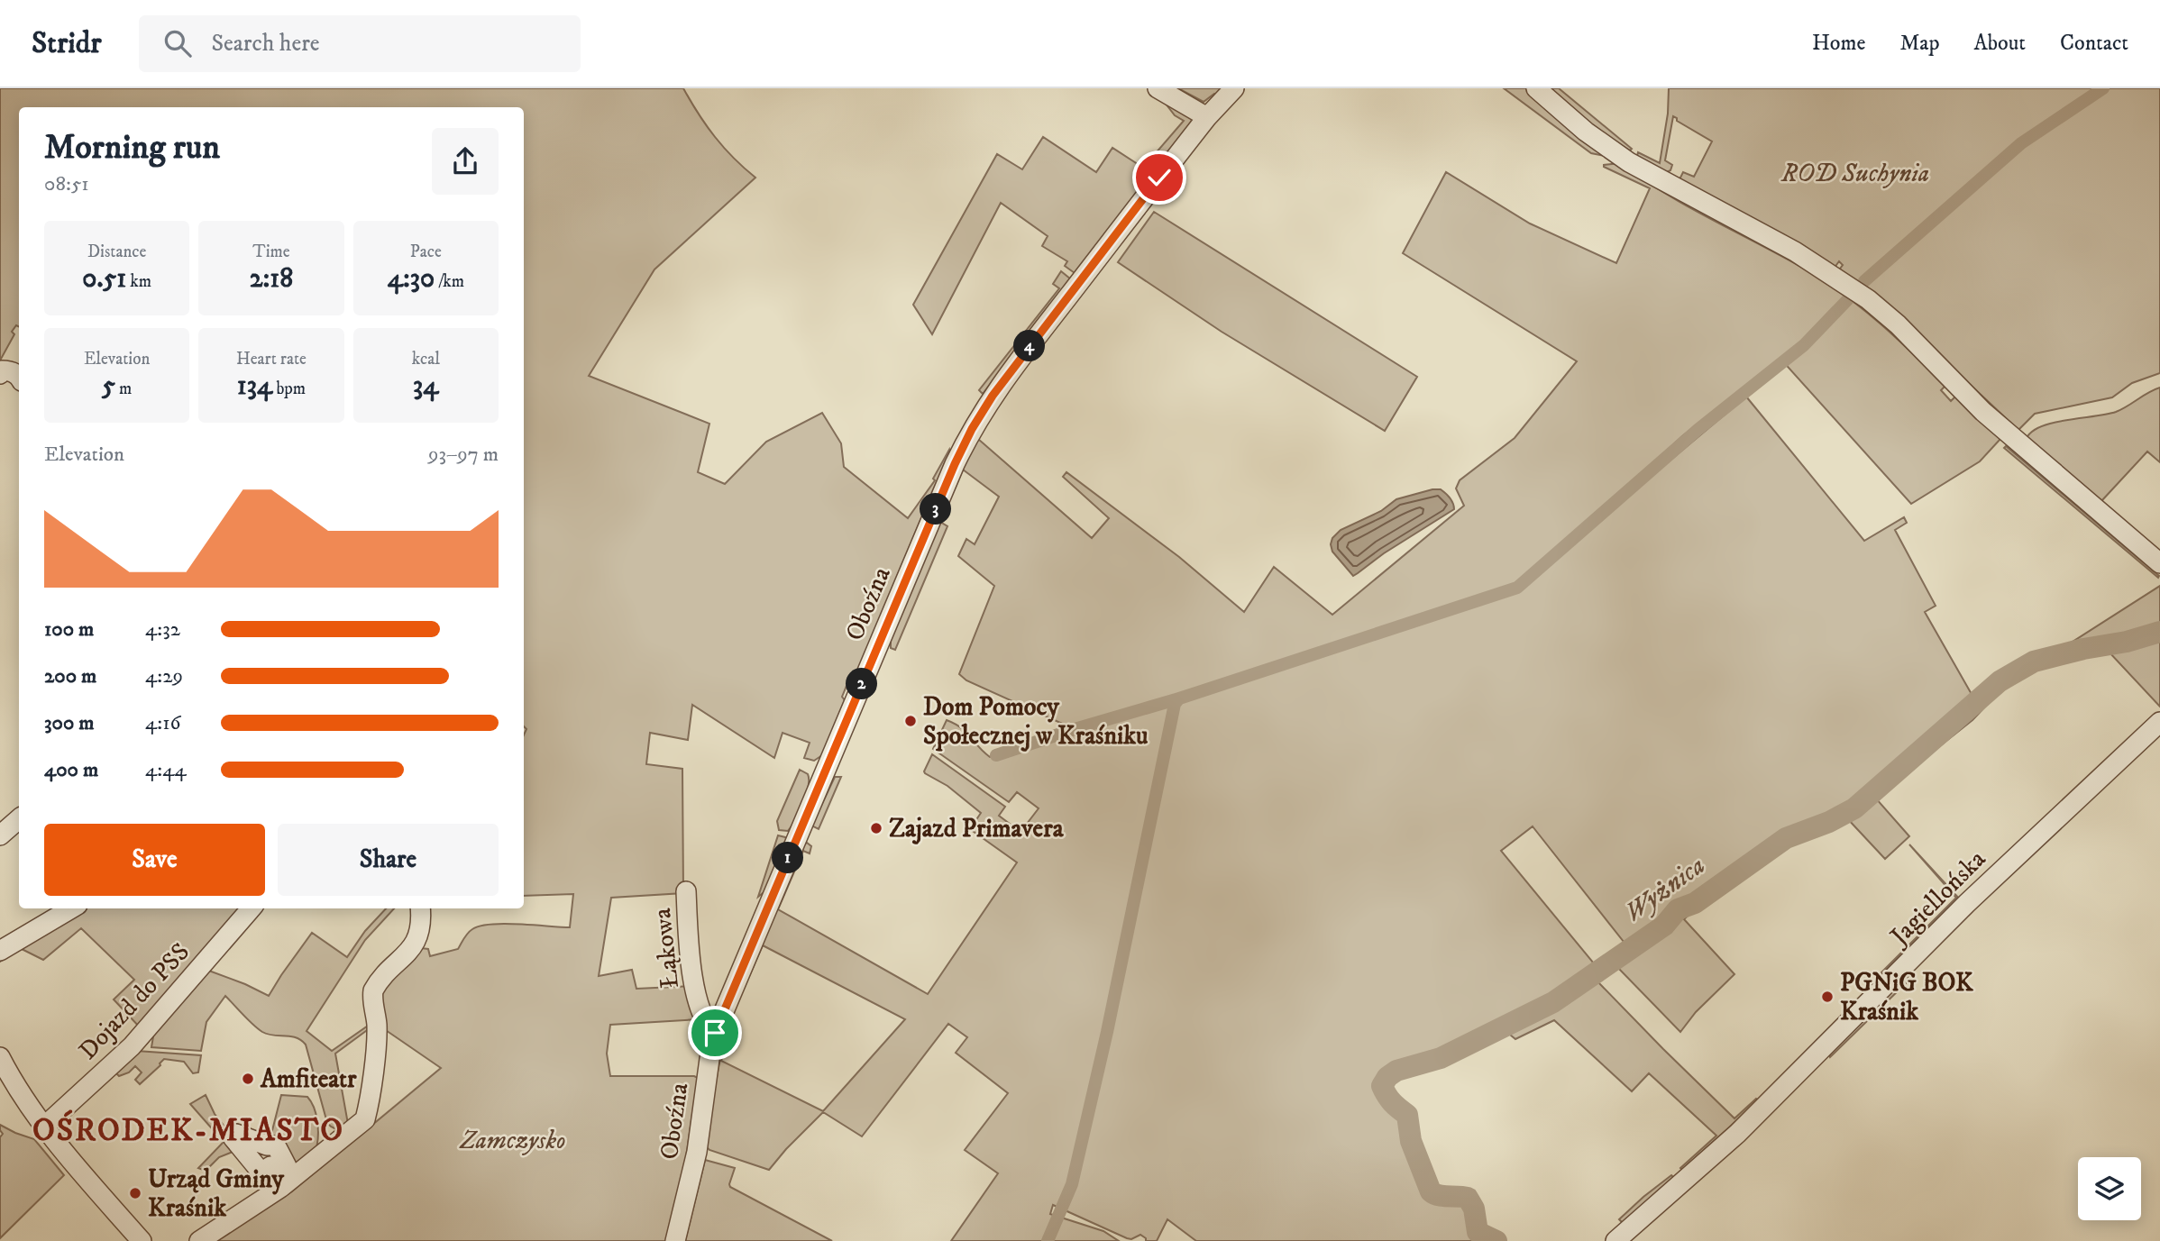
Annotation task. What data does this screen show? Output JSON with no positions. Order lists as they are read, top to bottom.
{
  "streets": {
    "street": [
      "Oboźna",
      "Jagiellońska",
      "Łąkowa",
      "Dojazd do PSS"
    ]
  },
  "crossings": [
    ["Oboźna", "Łąkowa"]
  ],
  "districts": ["OŚRODEK-MIASTO"],
  "water": ["Wyżnica"],
  "parks": ["ROD Suchynia", "Zamczysko"],
  "places": [
    "Dom Pomocy Społecznej w Kraśniku",
    "Zajazd Primavera",
    "PGNiG BOK Kraśnik",
    "Amfiteatr",
    "Urząd Gminy Kraśnik"
  ],
  "page": {
    "header": "Stridr",
    "search": "Search here",
    "nav": [
      "Home",
      "Map",
      "About",
      "Contact"
    ],
    "heading": ["Morning run", "08:51"],
    "stats": [
      ["Distance", "0.51 km"],
      ["Time", "2:18"],
      ["Pace", "4:30 /km"],
      ["Elevation", "5 m"],
      ["Heart rate", "134 bpm"],
      ["kcal", "34"]
    ],
    "pins": [
      "4",
      "3",
      "2",
      "1"
    ],
    "chart": ["Elevation", "93–97 m"],
    "list": [
      {
        "name": "100 m",
        "note": "4:32"
      },
      {
        "name": "200 m",
        "note": "4:29"
      },
      {
        "name": "300 m",
        "note": "4:16"
      },
      {
        "name": "400 m",
        "note": "4:44"
      }
    ],
    "buttons": ["Save", "Share"]
  }
}
